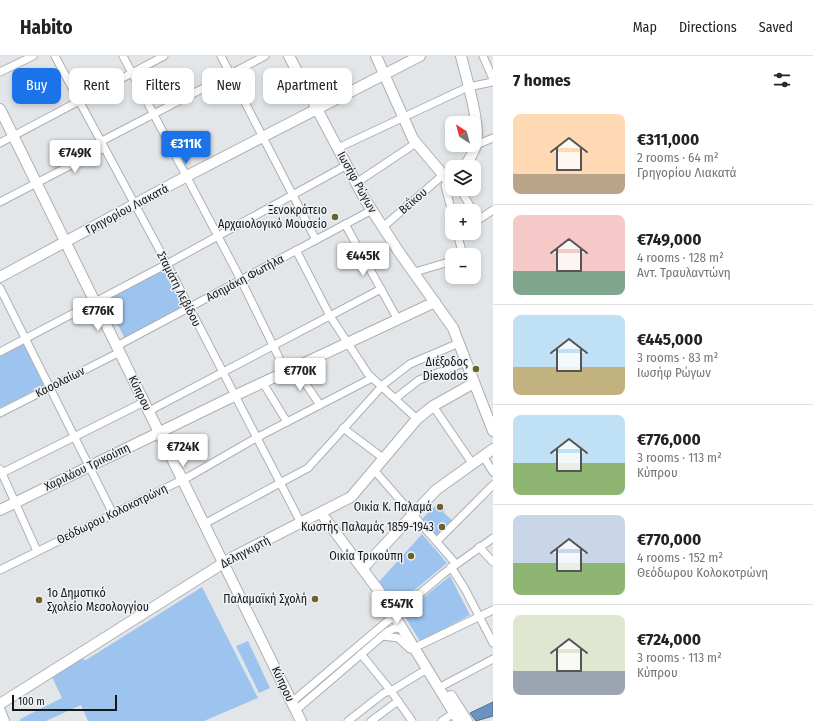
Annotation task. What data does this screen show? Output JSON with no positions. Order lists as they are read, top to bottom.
{
  "streets": {
    "street": [
      "Ιωσήφ Ρώγων",
      "Βεΐκου",
      "Γρηγορίου Λιακατά",
      "Ασημάκη Φωτήλα",
      "Σταμάτη Λεβίδου",
      "Κασολαίων",
      "Κύπρου",
      "Χαριλάου Τρικούπη",
      "Θεόδωρου Κολοκοτρώνη",
      "Δεληγκιρτή"
    ]
  },
  "crossings": [
    ["Ιωσήφ Ρώγων", "Βεΐκου"],
    ["Ιωσήφ Ρώγων", "Γρηγορίου Λιακατά"],
    ["Ιωσήφ Ρώγων", "Ασημάκη Φωτήλα"],
    ["Ιωσήφ Ρώγων", "Χαριλάου Τρικούπη"],
    ["Ιωσήφ Ρώγων", "Δεληγκιρτή"],
    ["Γρηγορίου Λιακατά", "Σταμάτη Λεβίδου"],
    ["Γρηγορίου Λιακατά", "Κύπρου"],
    ["Ασημάκη Φωτήλα", "Σταμάτη Λεβίδου"],
    ["Ασημάκη Φωτήλα", "Κασολαίων"],
    ["Ασημάκη Φωτήλα", "Κύπρου"],
    ["Σταμάτη Λεβίδου", "Χαριλάου Τρικούπη"],
    ["Σταμάτη Λεβίδου", "Θεόδωρου Κολοκοτρώνη"],
    ["Σταμάτη Λεβίδου", "Δεληγκιρτή"],
    ["Κασολαίων", "Κύπρου"],
    ["Κύπρου", "Χαριλάου Τρικούπη"],
    ["Κύπρου", "Θεόδωρου Κολοκοτρώνη"],
    ["Κύπρου", "Δεληγκιρτή"]
  ],
  "places": [
    "Ξενοκράτειο Αρχαιολογικό Μουσείο",
    "Διέξοδος Diexodos",
    "Οικία Κ. Παλαμά",
    "Κωστής Παλαμάς 1859-1943",
    "Οικία Τρικούπη",
    "Παλαμαϊκή Σχολή",
    "1ο Δημοτικό Σχολείο Μεσολογγίου"
  ],
  "scale_bar": "100 m",
  "north": "top left",
  "page": {
    "header": "Habito",
    "nav": ["Map", "Directions", "Saved"],
    "heading": "7 homes",
    "chip": [
      "Buy",
      "Rent",
      "Filters",
      "New",
      "Apartment"
    ],
    "list": [
      {
        "name": "€311,000",
        "note": "2 rooms · 64 m² · Γρηγορίου Λιακατά"
      },
      {
        "name": "€749,000",
        "note": "4 rooms · 128 m² · Αντ. Τραυλαντώνη"
      },
      {
        "name": "€445,000",
        "note": "3 rooms · 83 m² · Ιωσήφ Ρώγων"
      },
      {
        "name": "€776,000",
        "note": "3 rooms · 113 m² · Κύπρου"
      },
      {
        "name": "€770,000",
        "note": "4 rooms · 152 m² · Θεόδωρου Κολοκοτρώνη"
      },
      {
        "name": "€724,000",
        "note": "3 rooms · 113 m² · Κύπρου"
      }
    ],
    "map_buttons": ["+", "−"],
    "price": [
      "€311K",
      "€749K",
      "€445K",
      "€776K",
      "€770K",
      "€724K",
      "€547K"
    ],
    "scale": "100 m"
  }
}
